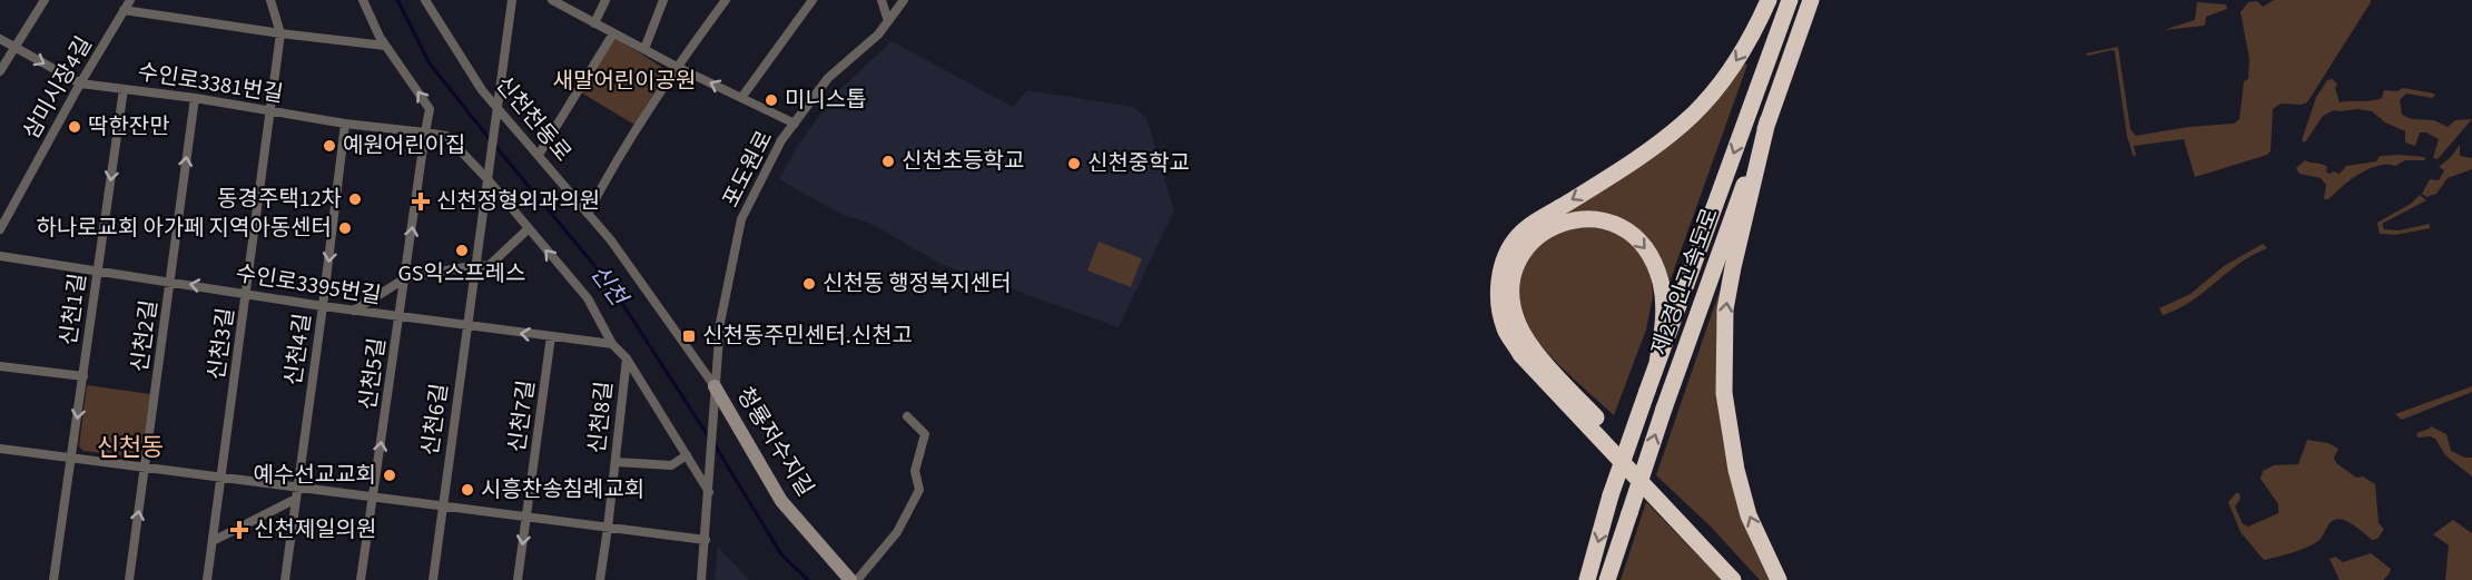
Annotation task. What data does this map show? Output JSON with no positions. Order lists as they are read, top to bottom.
{
  "streets": {
    "highway": ["제2경인고속도로"],
    "street": [
      "수인로3381번길",
      "삼미시장4길",
      "신천천동로",
      "포도원로",
      "수인로3395번길",
      "신천1길",
      "신천2길",
      "신천3길",
      "신천4길",
      "신천5길",
      "신천7길",
      "신천8길",
      "신천6길",
      "청룡저수지길"
    ]
  },
  "crossings": [
    ["수인로3381번길", "삼미시장4길"],
    ["수인로3381번길", "신천1길"],
    ["수인로3381번길", "신천2길"],
    ["수인로3381번길", "신천3길"],
    ["수인로3381번길", "신천4길"],
    ["수인로3381번길", "신천5길"],
    ["수인로3381번길", "신천8길"],
    ["수인로3381번길", "신천6길"],
    ["신천천동로", "포도원로"],
    ["신천천동로", "신천6길"],
    ["신천천동로", "청룡저수지길"],
    ["포도원로", "청룡저수지길"],
    ["수인로3395번길", "신천1길"],
    ["수인로3395번길", "신천2길"],
    ["수인로3395번길", "신천3길"],
    ["수인로3395번길", "신천4길"],
    ["수인로3395번길", "신천5길"],
    ["수인로3395번길", "신천7길"],
    ["수인로3395번길", "신천8길"],
    ["수인로3395번길", "신천6길"]
  ],
  "one_way": [
    "신천1길",
    "신천2길",
    "신천4길",
    "신천5길",
    "신천8길"
  ],
  "districts": ["신천동"],
  "water": ["신천"],
  "parks": ["새말어린이공원"],
  "places": {
    "other": [
      "미니스톱",
      "딱한잔만",
      "예원어린이집",
      "신천초등학교",
      "신천중학교",
      "동경주택12차",
      "하나로교회 아가페 지역아동센터",
      "GS익스프레스",
      "신천동 행정복지센터",
      "예수선교교회",
      "시흥찬송침례교회"
    ],
    "health": ["신천정형외과의원", "신천제일의원"],
    "transit": ["신천동주민센터.신천고"]
  }
}
